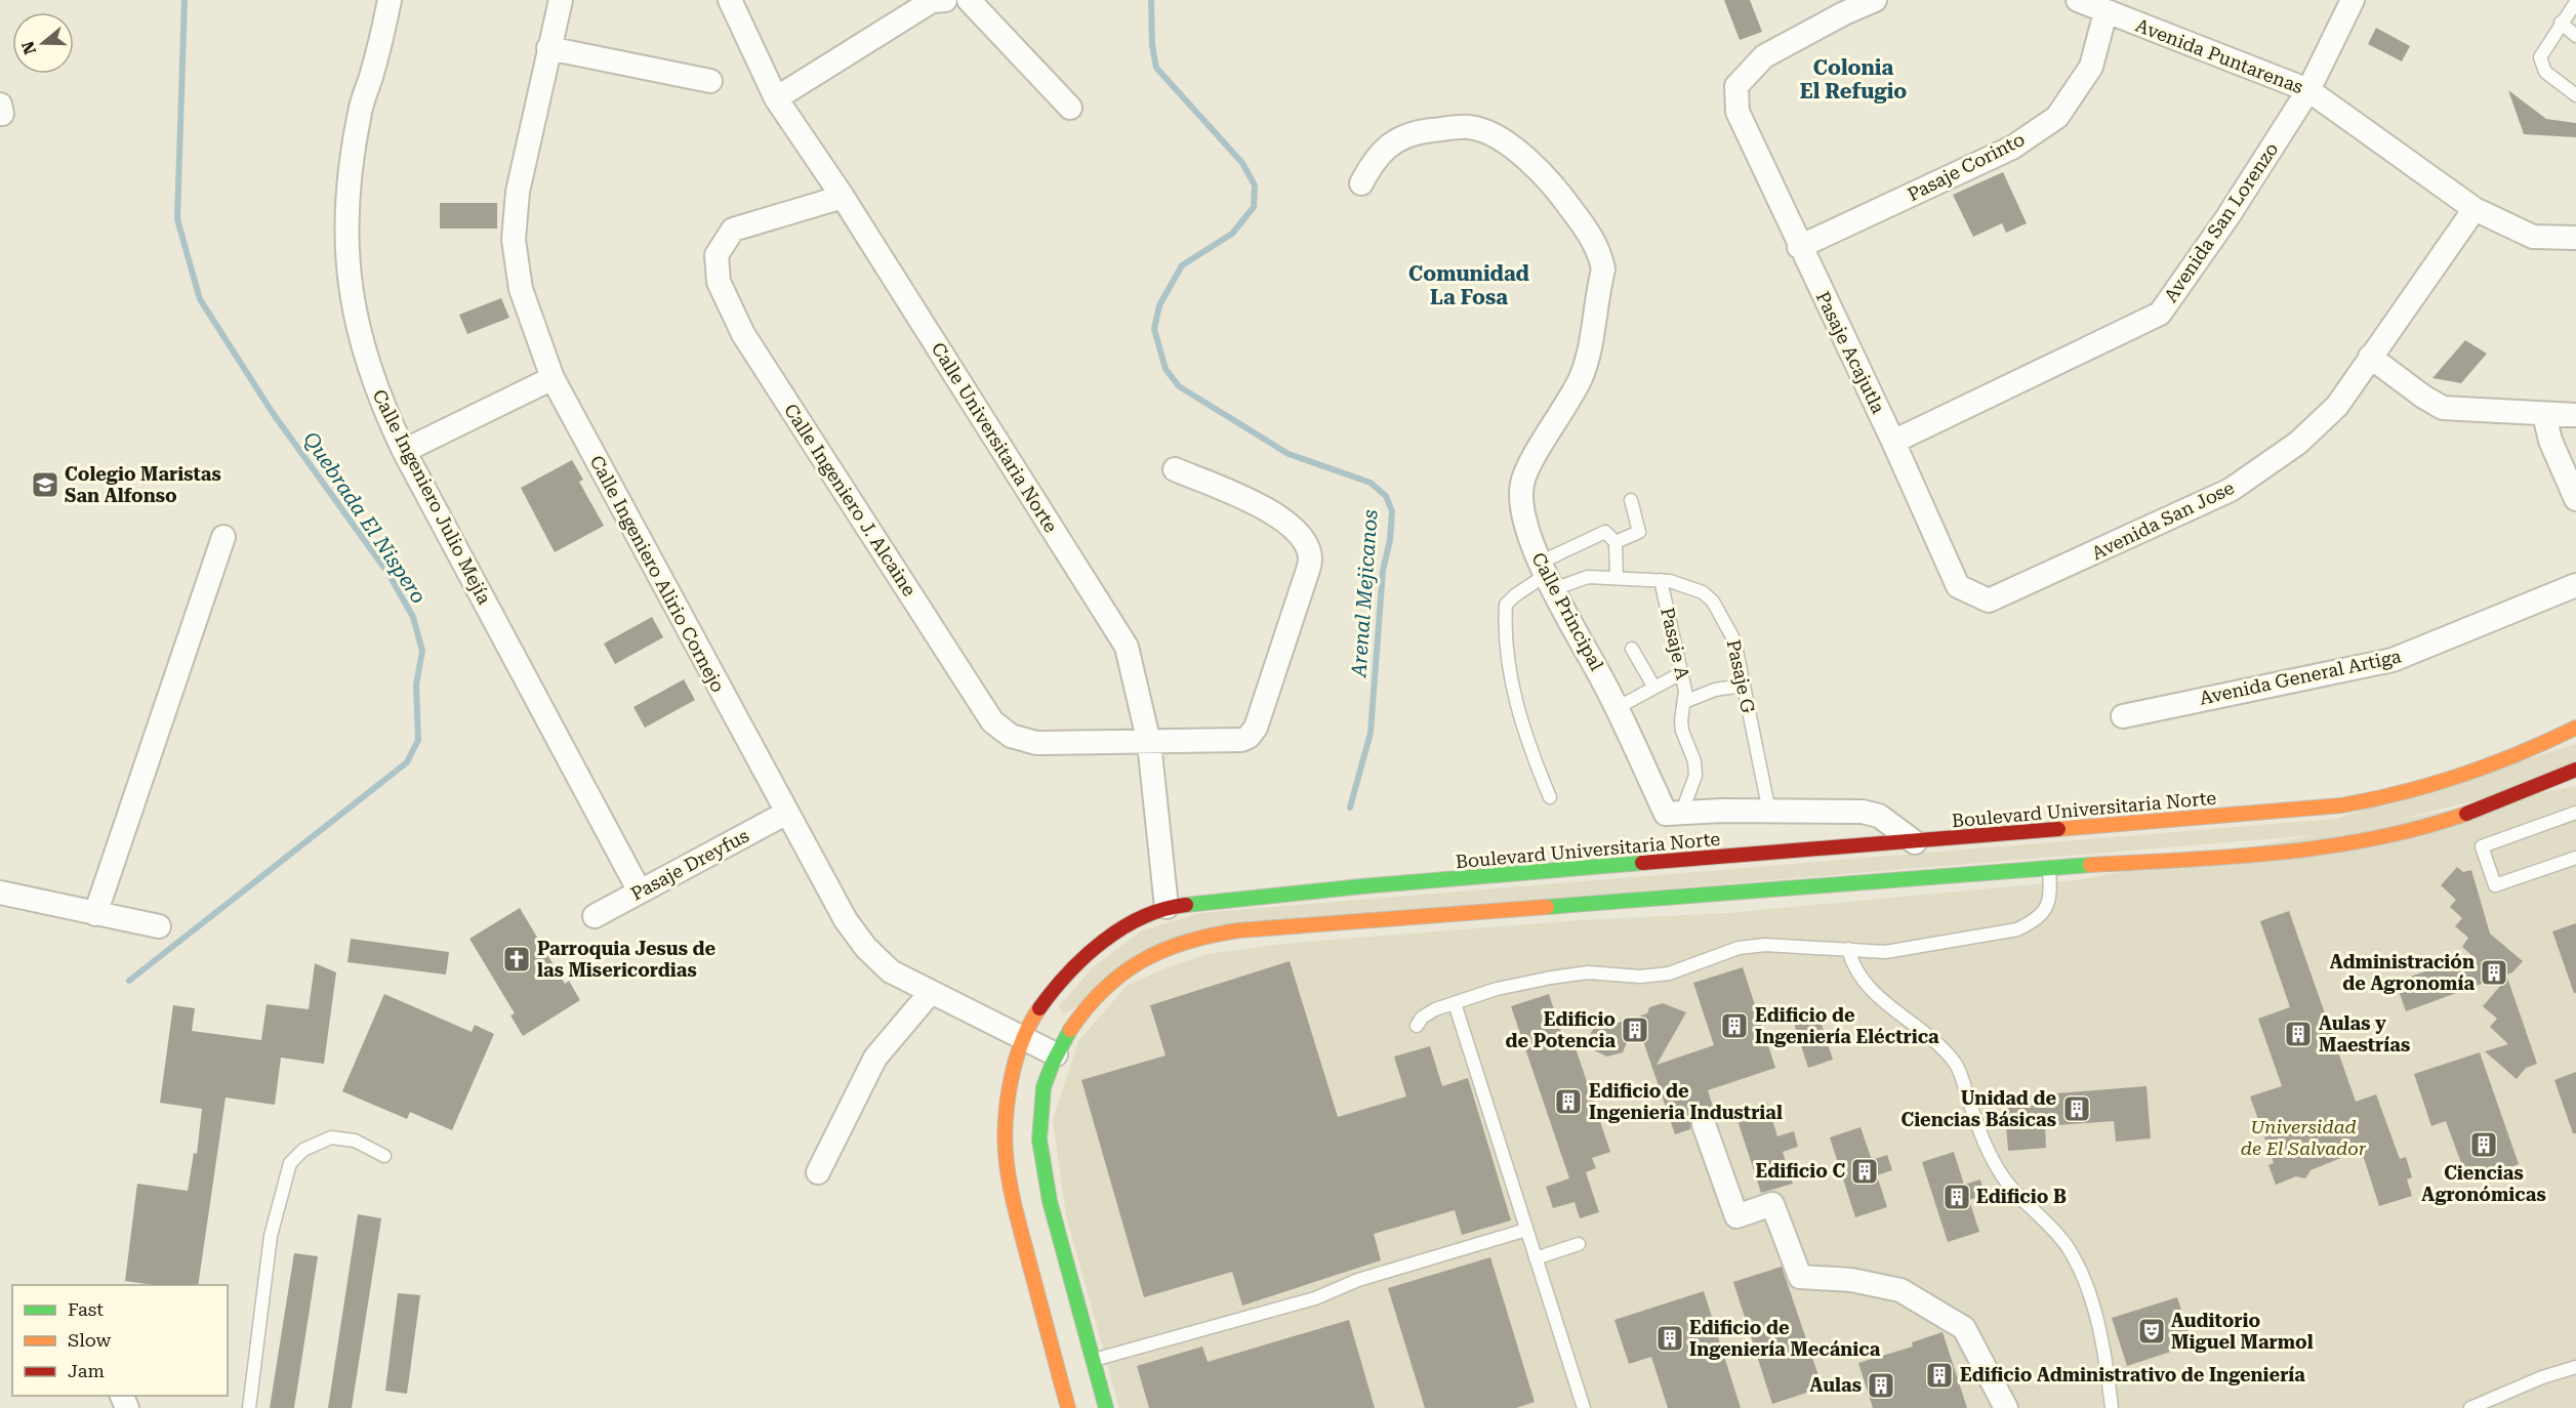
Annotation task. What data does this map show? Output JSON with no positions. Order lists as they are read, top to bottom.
{
  "streets": {
    "main road": ["Boulevard Universitaria Norte"],
    "street": [
      "Avenida Puntarenas",
      "Pasaje Corinto",
      "Avenida San Lorenzo",
      "Pasaje Acajutla",
      "Calle Universitaria Norte",
      "Calle Ingeniero Julio Mejía",
      "Calle Ingeniero J. Alcaine",
      "Avenida San Jose",
      "Calle Ingeniero Alirio Cornejo",
      "Calle Principal",
      "Avenida General Artiga",
      "Pasaje Dreyfus"
    ],
    "lane": ["Pasaje A", "Pasaje G"]
  },
  "crossings": [
    ["Avenida Puntarenas", "Pasaje Corinto"],
    ["Avenida Puntarenas", "Avenida San Lorenzo"],
    ["Avenida Puntarenas", "Avenida San Jose"],
    ["Pasaje Corinto", "Pasaje Acajutla"],
    ["Avenida San Lorenzo", "Pasaje Acajutla"],
    ["Pasaje Acajutla", "Avenida San Jose"],
    ["Calle Universitaria Norte", "Calle Ingeniero J. Alcaine"],
    ["Calle Universitaria Norte", "Boulevard Universitaria Norte"],
    ["Calle Ingeniero Julio Mejía", "Pasaje Dreyfus"],
    ["Calle Ingeniero Alirio Cornejo", "Boulevard Universitaria Norte"],
    ["Calle Ingeniero Alirio Cornejo", "Pasaje Dreyfus"],
    ["Calle Principal", "Pasaje A"],
    ["Calle Principal", "Pasaje G"],
    ["Pasaje A", "Pasaje G"]
  ],
  "districts": ["Colonia El Refugio", "Comunidad La Fosa"],
  "water": ["Quebrada El Nispero", "Arenal Mejicanos"],
  "parks": ["Universidad de El Salvador"],
  "places": {
    "school or university": ["Colegio Maristas San Alfonso"],
    "church": ["Parroquia Jesus de las Misericordias"],
    "building": [
      "Administración de Agronomía",
      "Edificio de Ingeniería Eléctrica",
      "Edificio de Potencia",
      "Aulas y Maestrías",
      "Edificio de Ingenieria Industrial",
      "Unidad de Ciencias Básicas",
      "Ciencias Agronómicas",
      "Edificio C",
      "Edificio B",
      "Edificio de Ingeniería Mecánica",
      "Edificio Administrativo de Ingeniería",
      "Aulas"
    ],
    "theatre": ["Auditorio Miguel Marmol"]
  },
  "legend": ["Fast", "Slow", "Jam"],
  "north": "left"
}
